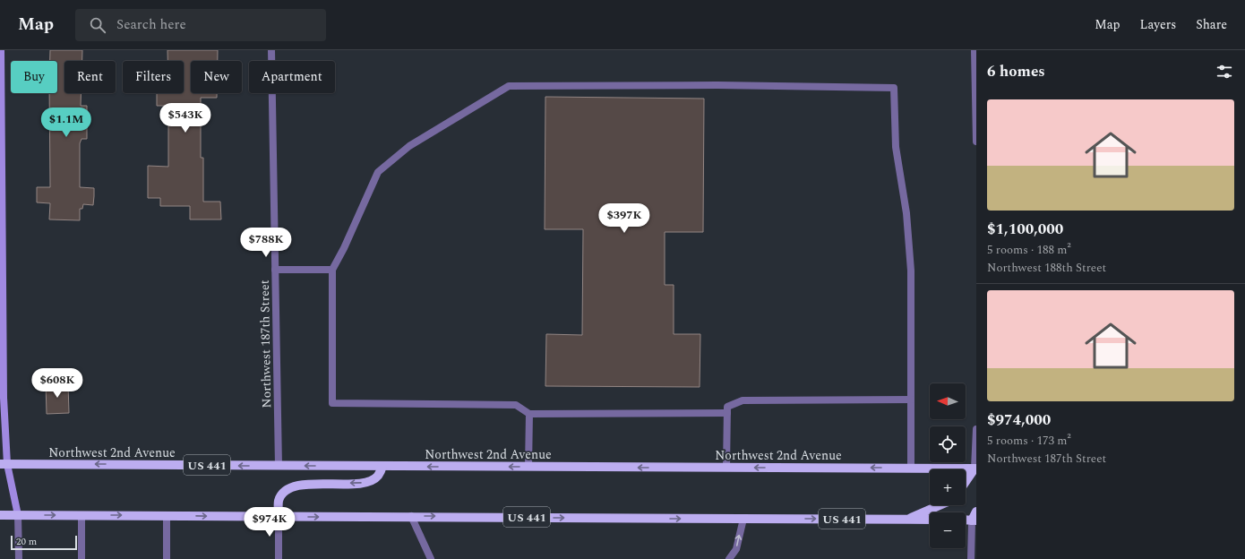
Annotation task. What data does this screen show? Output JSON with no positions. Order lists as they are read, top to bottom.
{
  "streets": {
    "main road": ["Northwest 2nd Avenue", "US 441"],
    "street": ["Northwest 187th Street"]
  },
  "crossings": [
    ["Northwest 187th Street", "Northwest 2nd Avenue"]
  ],
  "scale_bar": "20 m",
  "north": "left",
  "page": {
    "header": "Map",
    "search": "Search here",
    "nav": ["Map", "Layers", "Share"],
    "heading": "6 homes",
    "chip": [
      "Buy",
      "Rent",
      "Filters",
      "New",
      "Apartment"
    ],
    "list": [
      {
        "name": "$1,100,000",
        "note": "5 rooms · 188 m² · Northwest 188th Street"
      },
      {
        "name": "$974,000",
        "note": "5 rooms · 173 m² · Northwest 187th Street"
      }
    ],
    "price": [
      "$543K",
      "$1.1M",
      "$397K",
      "$788K",
      "$608K",
      "$974K"
    ],
    "map_buttons": ["+", "−"],
    "scale": "20 m"
  }
}
